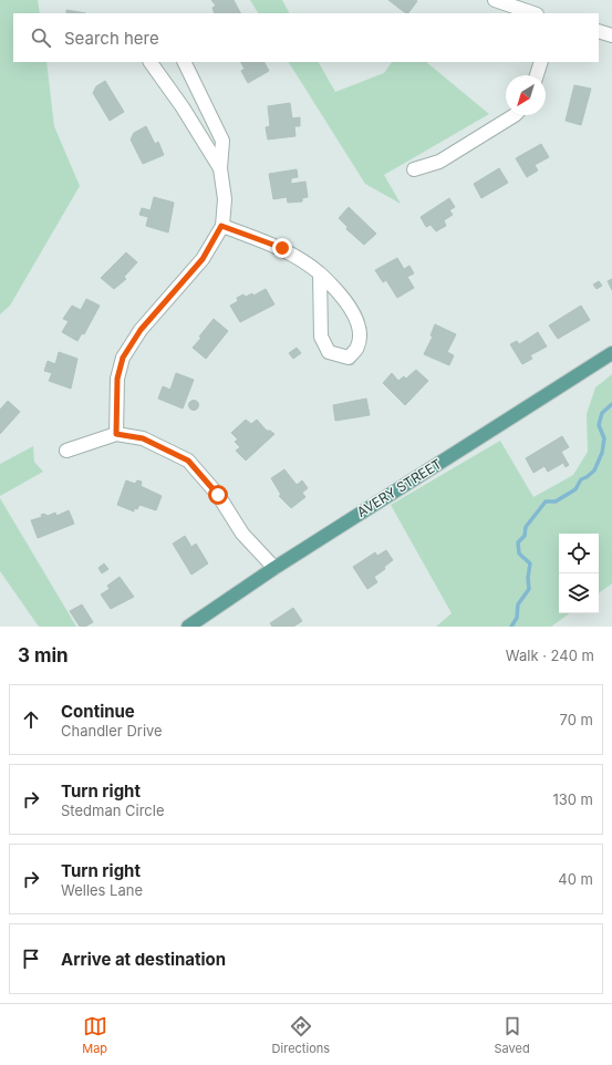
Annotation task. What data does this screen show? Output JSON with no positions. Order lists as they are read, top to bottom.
{
  "streets": {
    "main road": ["AVERY STREET"]
  },
  "north": "bottom left",
  "page": {
    "search": "Search here",
    "heading": ["3 min", "Walk · 240 m"],
    "list": [
      ["Continue", "Chandler Drive", "70 m"],
      ["Turn right", "Stedman Circle", "130 m"],
      ["Turn right", "Welles Lane", "40 m"],
      "Arrive at destination"
    ],
    "nav": ["Map", "Directions", "Saved"]
  }
}
